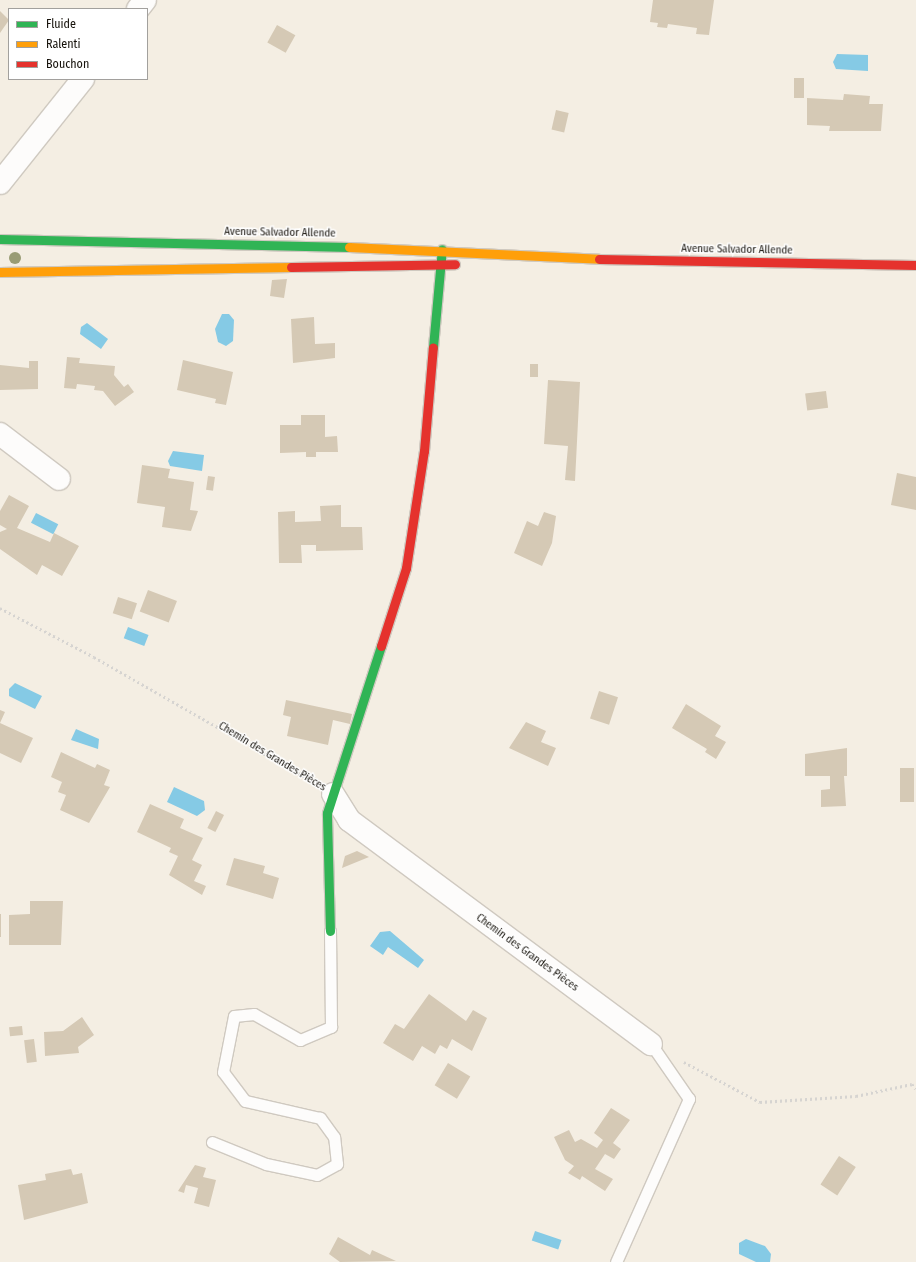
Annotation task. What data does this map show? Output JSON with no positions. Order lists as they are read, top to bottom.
{
  "streets": {
    "main road": ["Avenue Salvador Allende"],
    "street": ["Chemin des Grandes Pièces"]
  },
  "legend": ["Fluide", "Ralenti", "Bouchon"]
}
